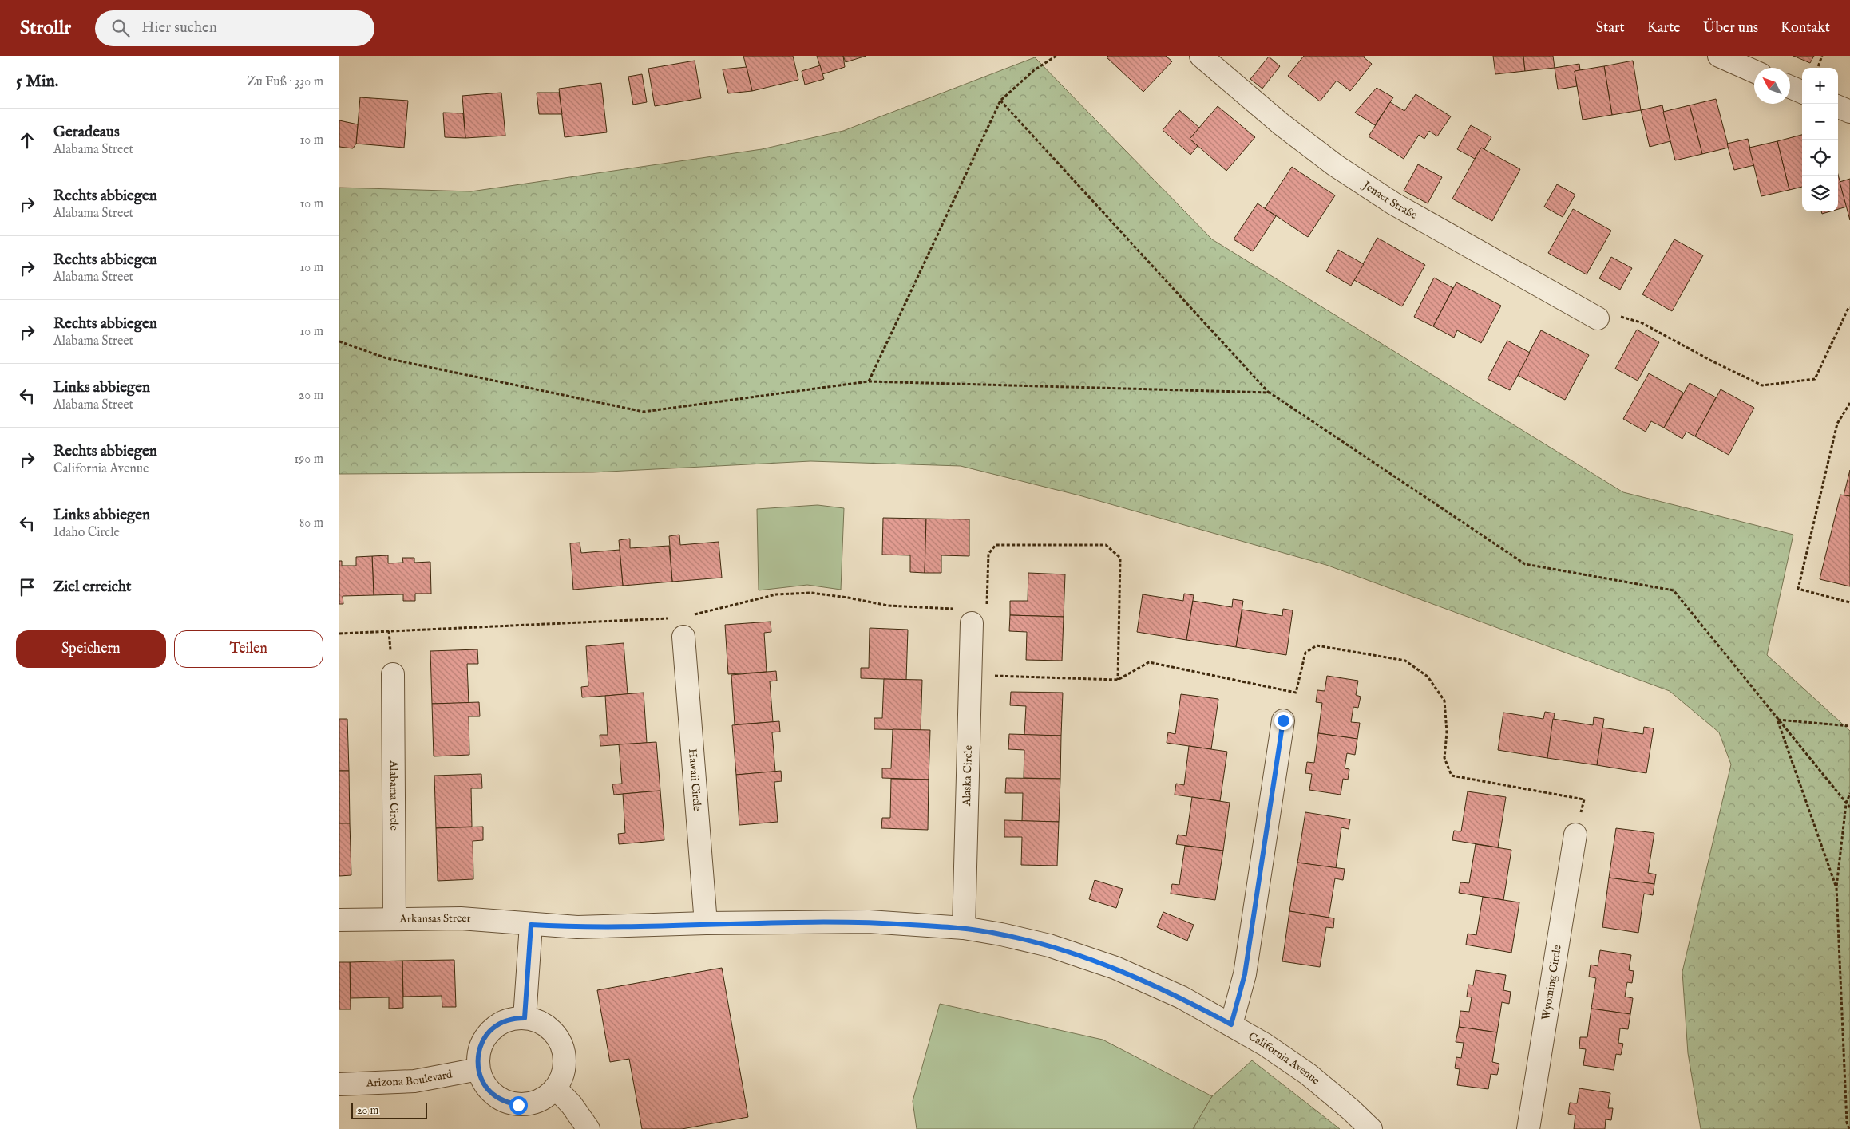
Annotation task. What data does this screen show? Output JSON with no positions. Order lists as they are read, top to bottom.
{
  "streets": {
    "street": [
      "Jenaer Straße",
      "Alaska Circle",
      "Hawaii Circle",
      "Alabama Circle",
      "Arkansas Street",
      "Wyoming Circle",
      "California Avenue",
      "Arizona Boulevard"
    ]
  },
  "crossings": [
    ["Alaska Circle", "California Avenue"],
    ["Hawaii Circle", "California Avenue"],
    ["Alabama Circle", "Arkansas Street"],
    ["Arkansas Street", "California Avenue"]
  ],
  "scale_bar": "20 m",
  "north": "top left",
  "page": {
    "header": "Strollr",
    "search": "Hier suchen",
    "nav": [
      "Start",
      "Karte",
      "Über uns",
      "Kontakt"
    ],
    "heading": ["5 Min.", "Zu Fuß · 330 m"],
    "map_buttons": ["+", "−"],
    "list": [
      ["Geradeaus", "Alabama Street", "10 m"],
      ["Rechts abbiegen", "Alabama Street", "10 m"],
      ["Rechts abbiegen", "Alabama Street", "10 m"],
      ["Rechts abbiegen", "Alabama Street", "10 m"],
      ["Links abbiegen", "Alabama Street", "20 m"],
      ["Rechts abbiegen", "California Avenue", "190 m"],
      ["Links abbiegen", "Idaho Circle", "80 m"],
      "Ziel erreicht"
    ],
    "buttons": ["Speichern", "Teilen"],
    "scale": "20 m"
  }
}
